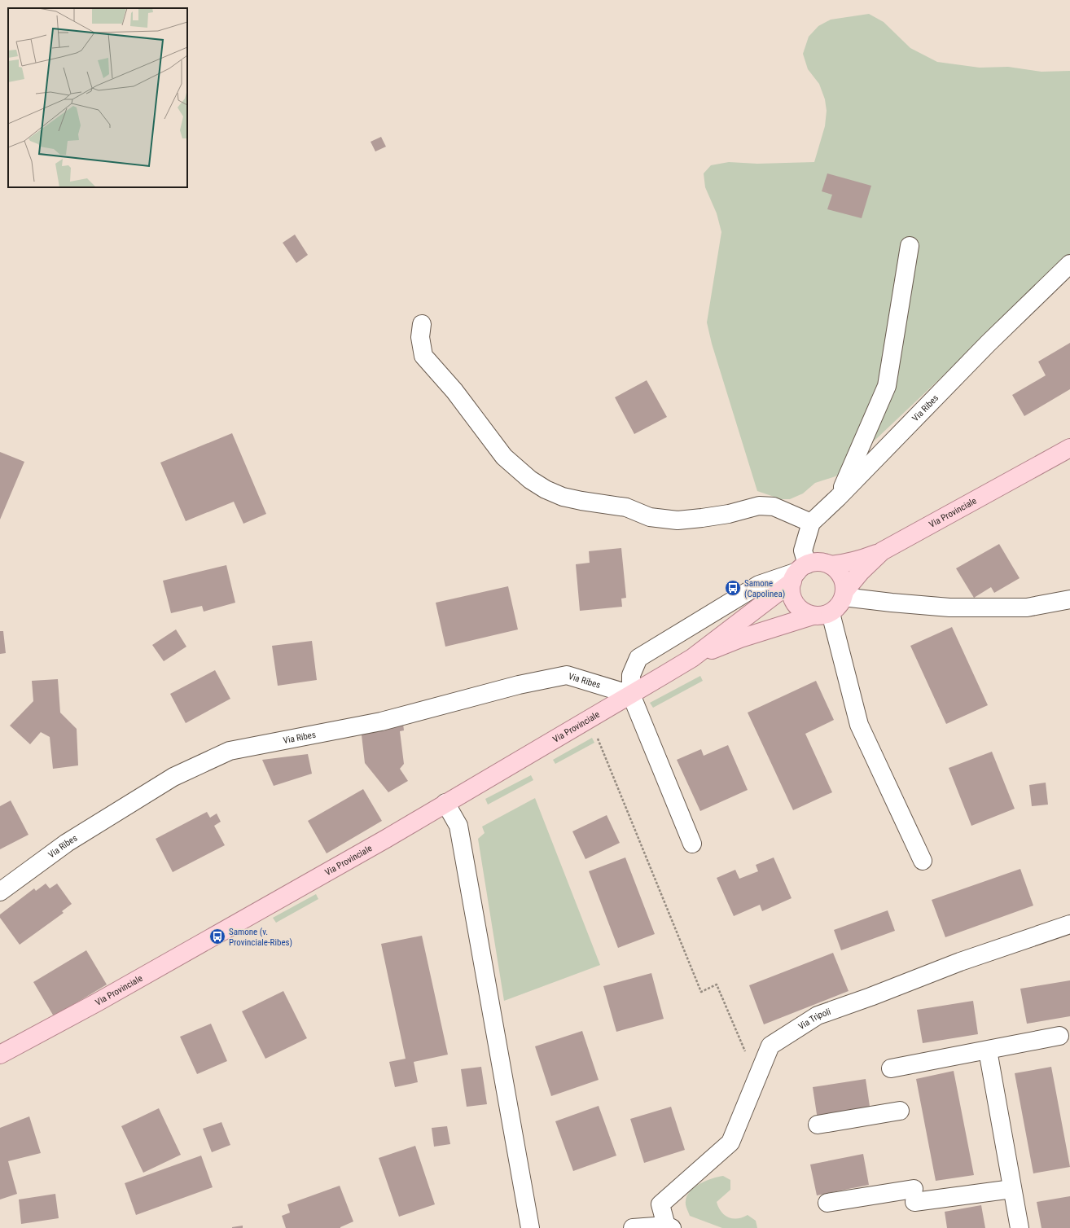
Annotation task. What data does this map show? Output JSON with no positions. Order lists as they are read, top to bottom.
{
  "streets": {
    "main road": ["Via Provinciale"],
    "street": ["Via Ribes", "Via Tripoli"]
  },
  "crossings": [
    ["Via Ribes", "Via Provinciale"]
  ],
  "places": {
    "bus stop": ["Samone (Capolinea)", "Samone (v. Provinciale-Ribes)"]
  }
}
